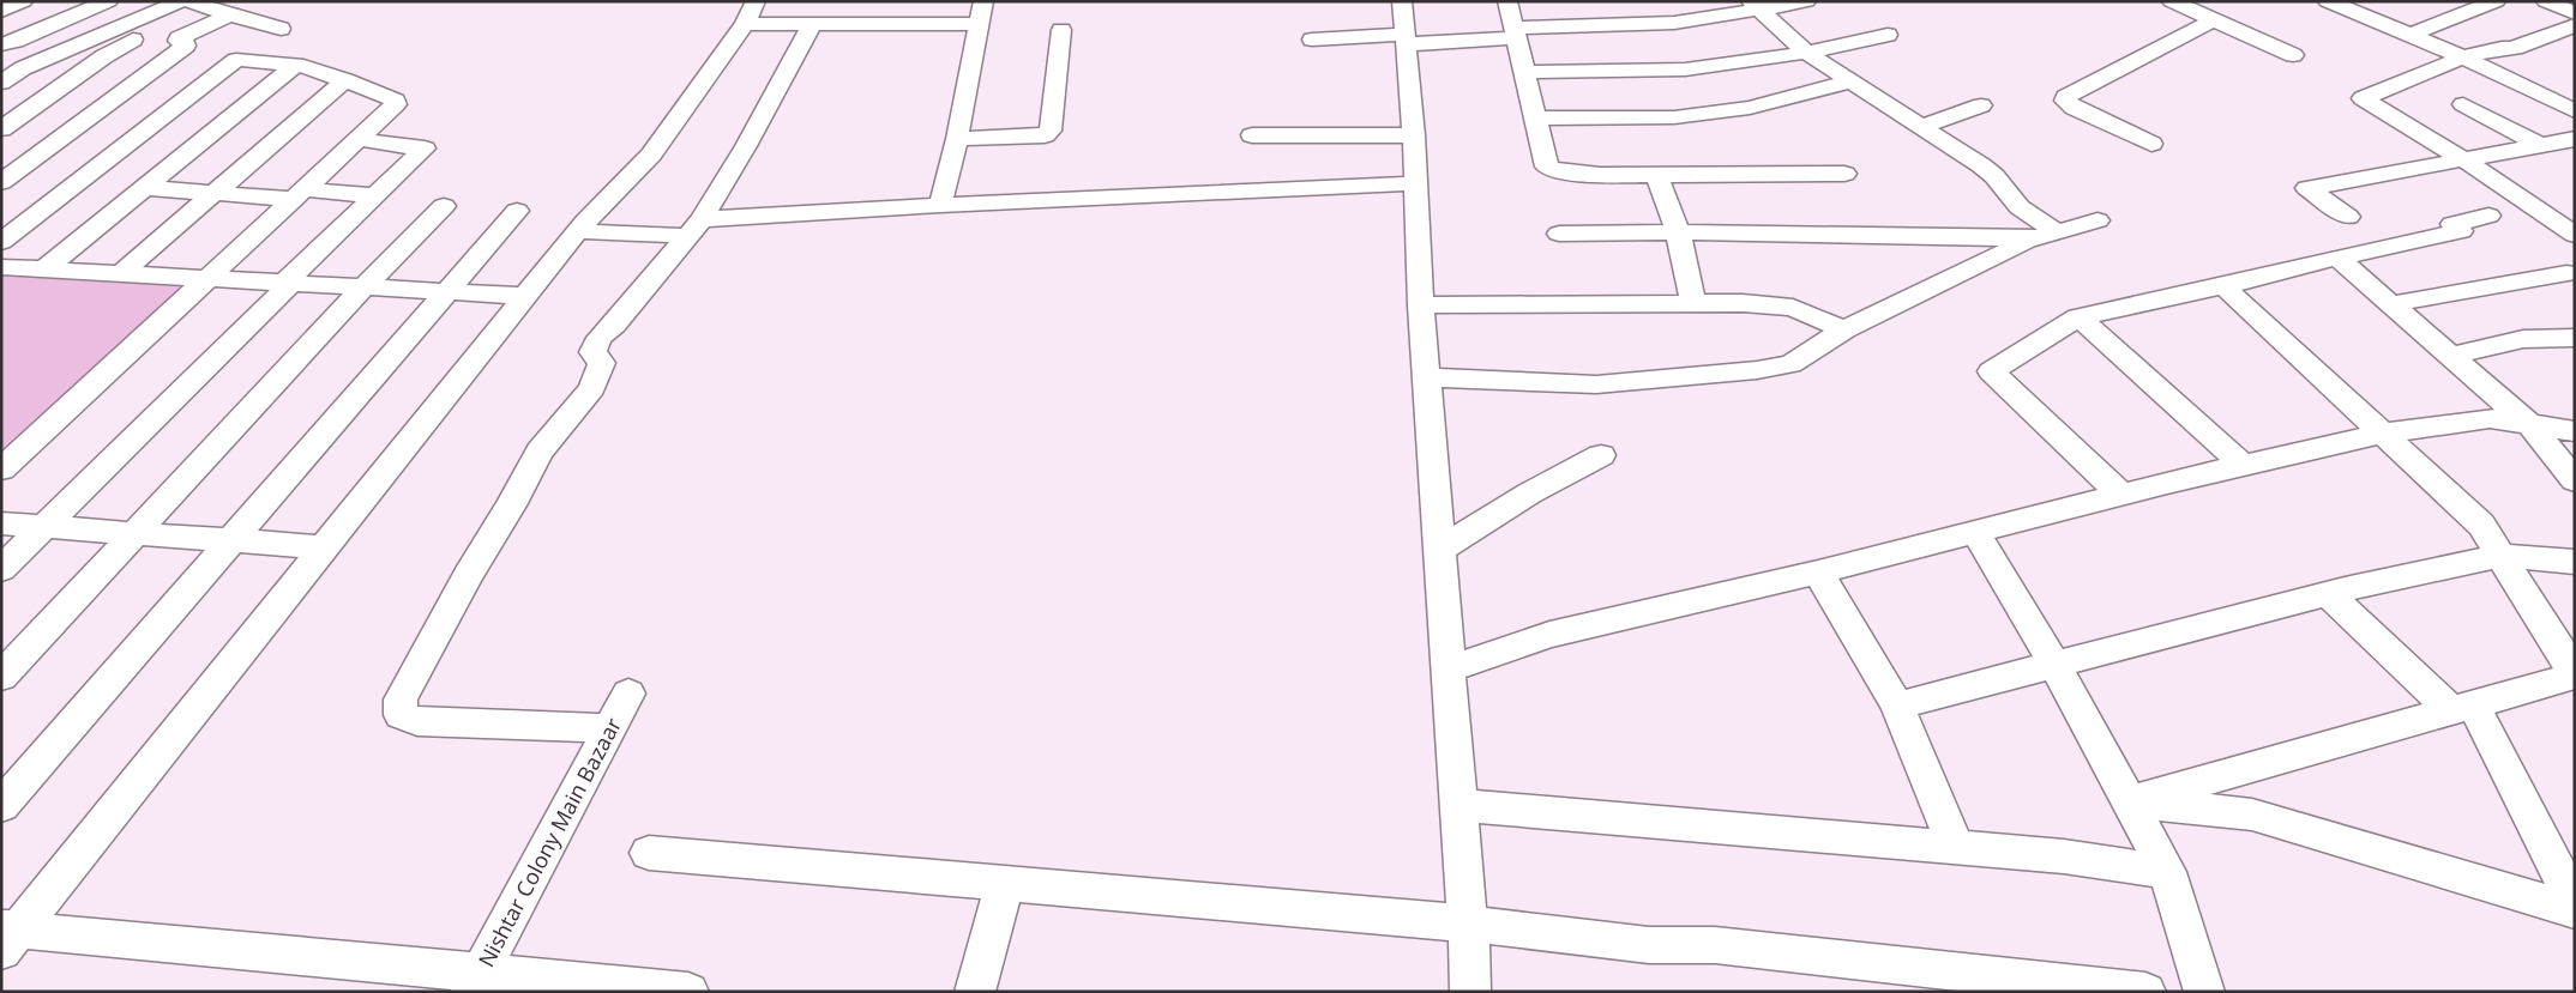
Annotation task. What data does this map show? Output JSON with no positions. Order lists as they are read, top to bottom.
{
  "streets": {
    "street": ["Nishtar Colony Main Bazaar"]
  }
}
